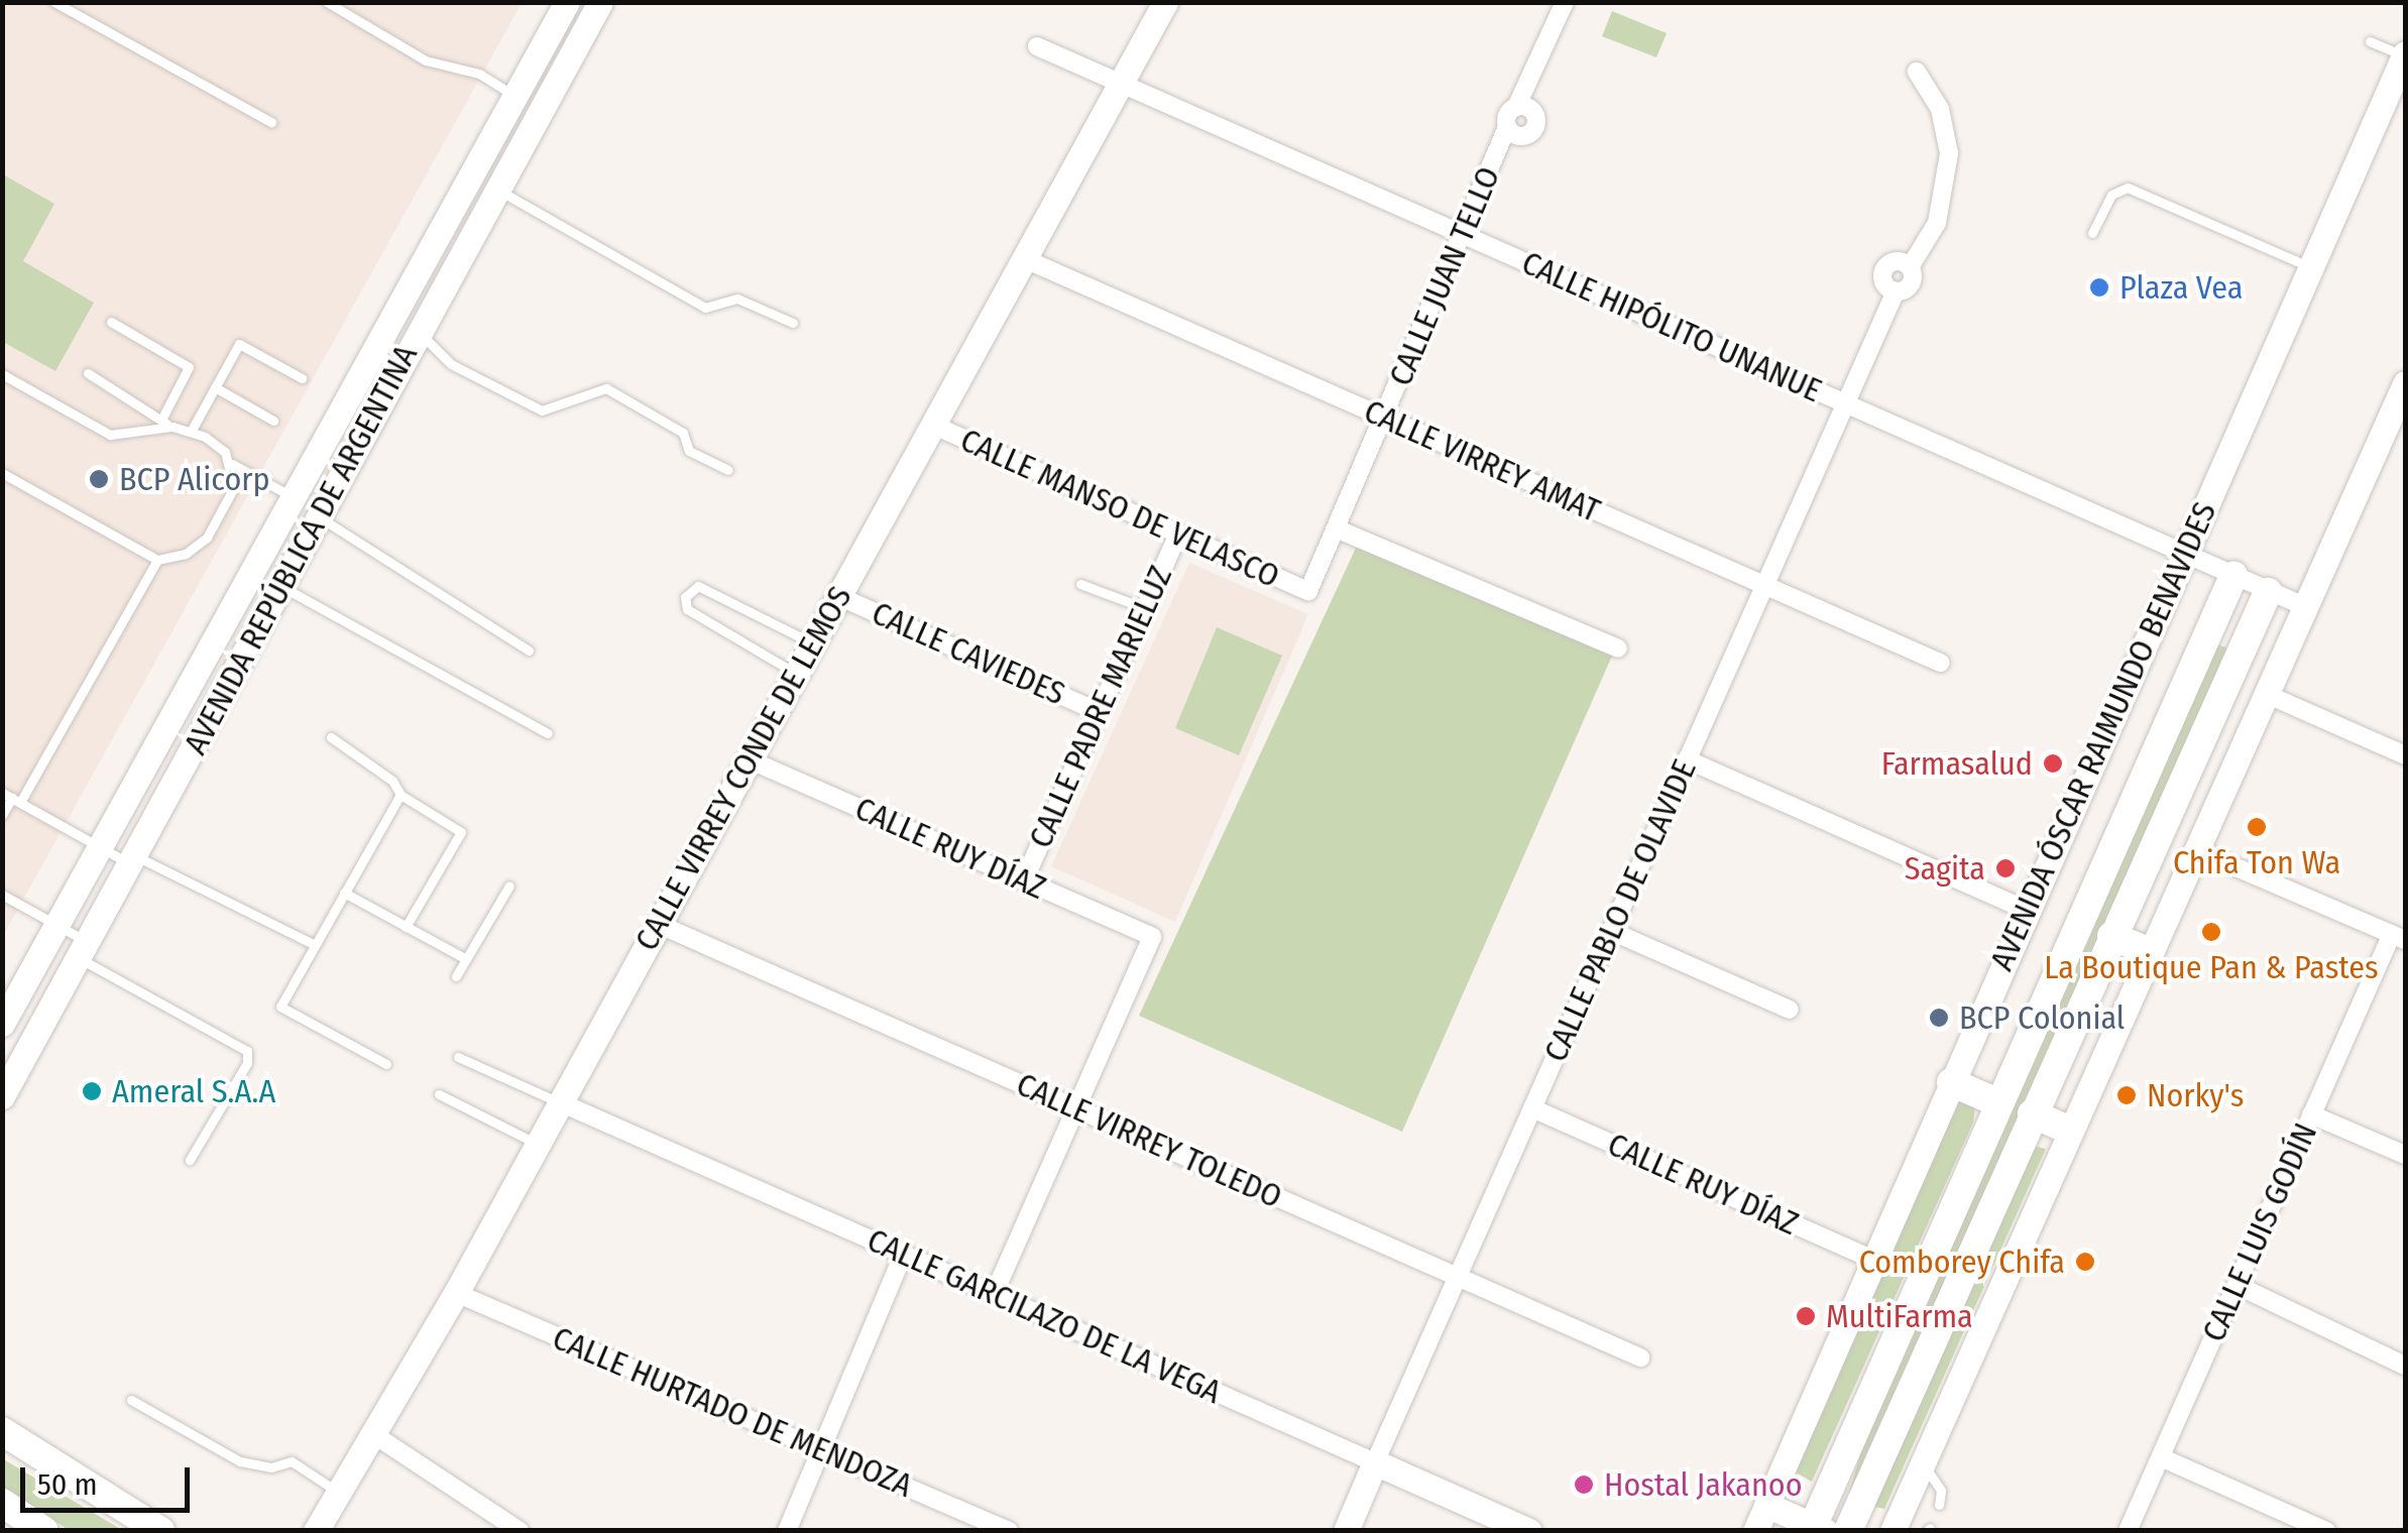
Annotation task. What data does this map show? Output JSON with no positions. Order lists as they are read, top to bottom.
{
  "streets": {
    "main road": [
      "AVENIDA REPÚBLICA DE ARGENTINA",
      "AVENIDA ÓSCAR RAIMUNDO BENAVIDES",
      "CALLE VIRREY CONDE DE LEMOS",
      "CALLE PABLO DE OLAVIDE",
      "CALLE GARCILAZO DE LA VEGA"
    ],
    "street": [
      "CALLE JUAN TELLO",
      "CALLE HIPÓLITO UNANUE",
      "CALLE VIRREY AMAT",
      "CALLE MANSO DE VELASCO",
      "CALLE CAVIEDES",
      "CALLE PADRE MARIELUZ",
      "CALLE RUY DÍAZ",
      "CALLE VIRREY TOLEDO",
      "CALLE LUIS GODÍN",
      "CALLE HURTADO DE MENDOZA"
    ]
  },
  "crossings": [
    ["CALLE JUAN TELLO", "CALLE HIPÓLITO UNANUE"],
    ["CALLE JUAN TELLO", "CALLE VIRREY AMAT"],
    ["CALLE JUAN TELLO", "CALLE MANSO DE VELASCO"],
    ["CALLE HIPÓLITO UNANUE", "AVENIDA ÓSCAR RAIMUNDO BENAVIDES"],
    ["CALLE HIPÓLITO UNANUE", "CALLE VIRREY CONDE DE LEMOS"],
    ["CALLE HIPÓLITO UNANUE", "CALLE PABLO DE OLAVIDE"],
    ["CALLE VIRREY AMAT", "CALLE VIRREY CONDE DE LEMOS"],
    ["CALLE VIRREY AMAT", "CALLE PABLO DE OLAVIDE"],
    ["CALLE MANSO DE VELASCO", "CALLE PADRE MARIELUZ"],
    ["CALLE MANSO DE VELASCO", "CALLE VIRREY CONDE DE LEMOS"],
    ["CALLE CAVIEDES", "CALLE PADRE MARIELUZ"],
    ["CALLE CAVIEDES", "CALLE VIRREY CONDE DE LEMOS"],
    ["CALLE PADRE MARIELUZ", "CALLE RUY DÍAZ"],
    ["AVENIDA ÓSCAR RAIMUNDO BENAVIDES", "CALLE RUY DÍAZ"],
    ["CALLE VIRREY CONDE DE LEMOS", "CALLE RUY DÍAZ"],
    ["CALLE VIRREY CONDE DE LEMOS", "CALLE VIRREY TOLEDO"],
    ["CALLE VIRREY CONDE DE LEMOS", "CALLE GARCILAZO DE LA VEGA"],
    ["CALLE VIRREY CONDE DE LEMOS", "CALLE HURTADO DE MENDOZA"],
    ["CALLE RUY DÍAZ", "CALLE PABLO DE OLAVIDE"],
    ["CALLE RUY DÍAZ", "CALLE VIRREY TOLEDO"],
    ["CALLE PABLO DE OLAVIDE", "CALLE VIRREY TOLEDO"],
    ["CALLE PABLO DE OLAVIDE", "CALLE GARCILAZO DE LA VEGA"]
  ],
  "places": [
    "Plaza Vea",
    "BCP Alicorp",
    "Farmasalud",
    "Chifa Ton Wa",
    "Sagita",
    "La Boutique Pan & Pastes",
    "BCP Colonial",
    "Ameral S.A.A",
    "Norky's",
    "Comborey Chifa",
    "MultiFarma",
    "Hostal Jakanoo"
  ],
  "scale_bar": "50 m"
}
